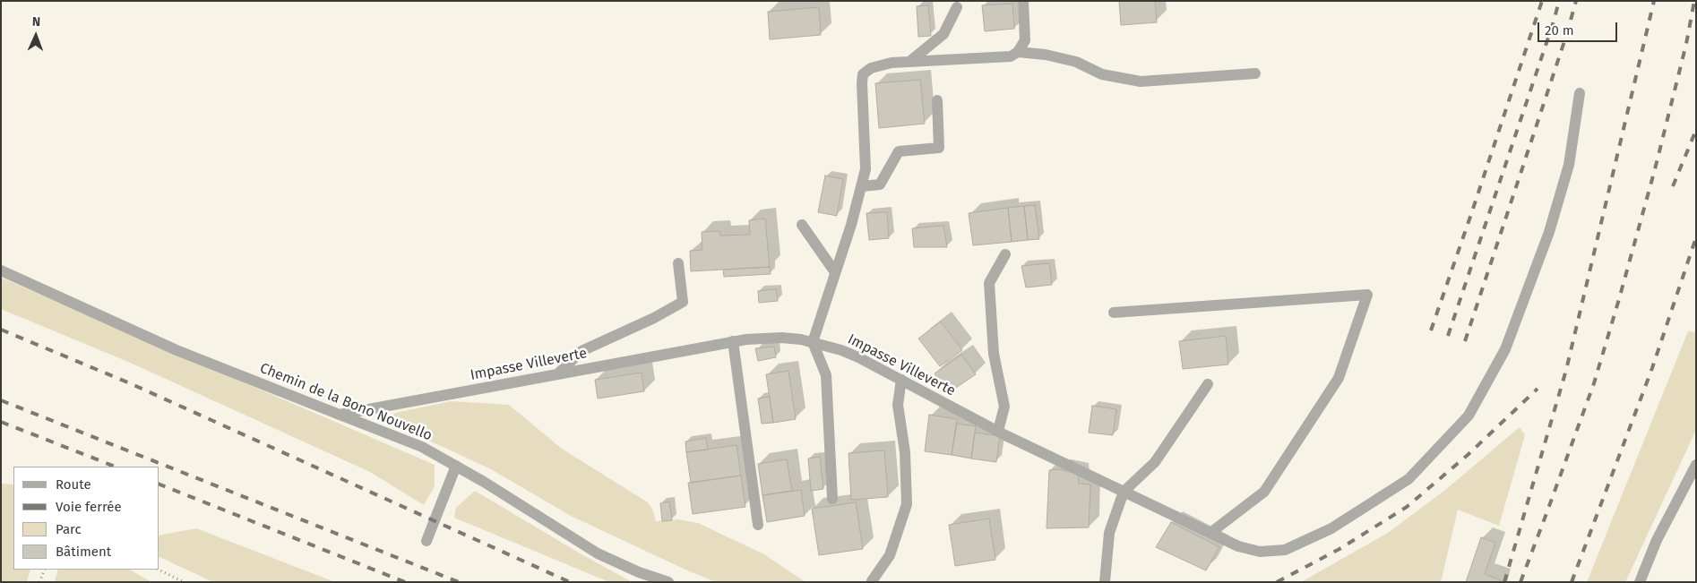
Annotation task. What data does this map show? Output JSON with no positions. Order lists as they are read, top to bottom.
{
  "streets": {
    "street": ["Impasse Villeverte", "Chemin de la Bono Nouvello"]
  },
  "crossings": [
    ["Impasse Villeverte", "Chemin de la Bono Nouvello"]
  ],
  "legend": [
    "Route",
    "Voie ferrée",
    "Parc",
    "Bâtiment"
  ],
  "scale_bar": "20 m",
  "north": "top"
}
